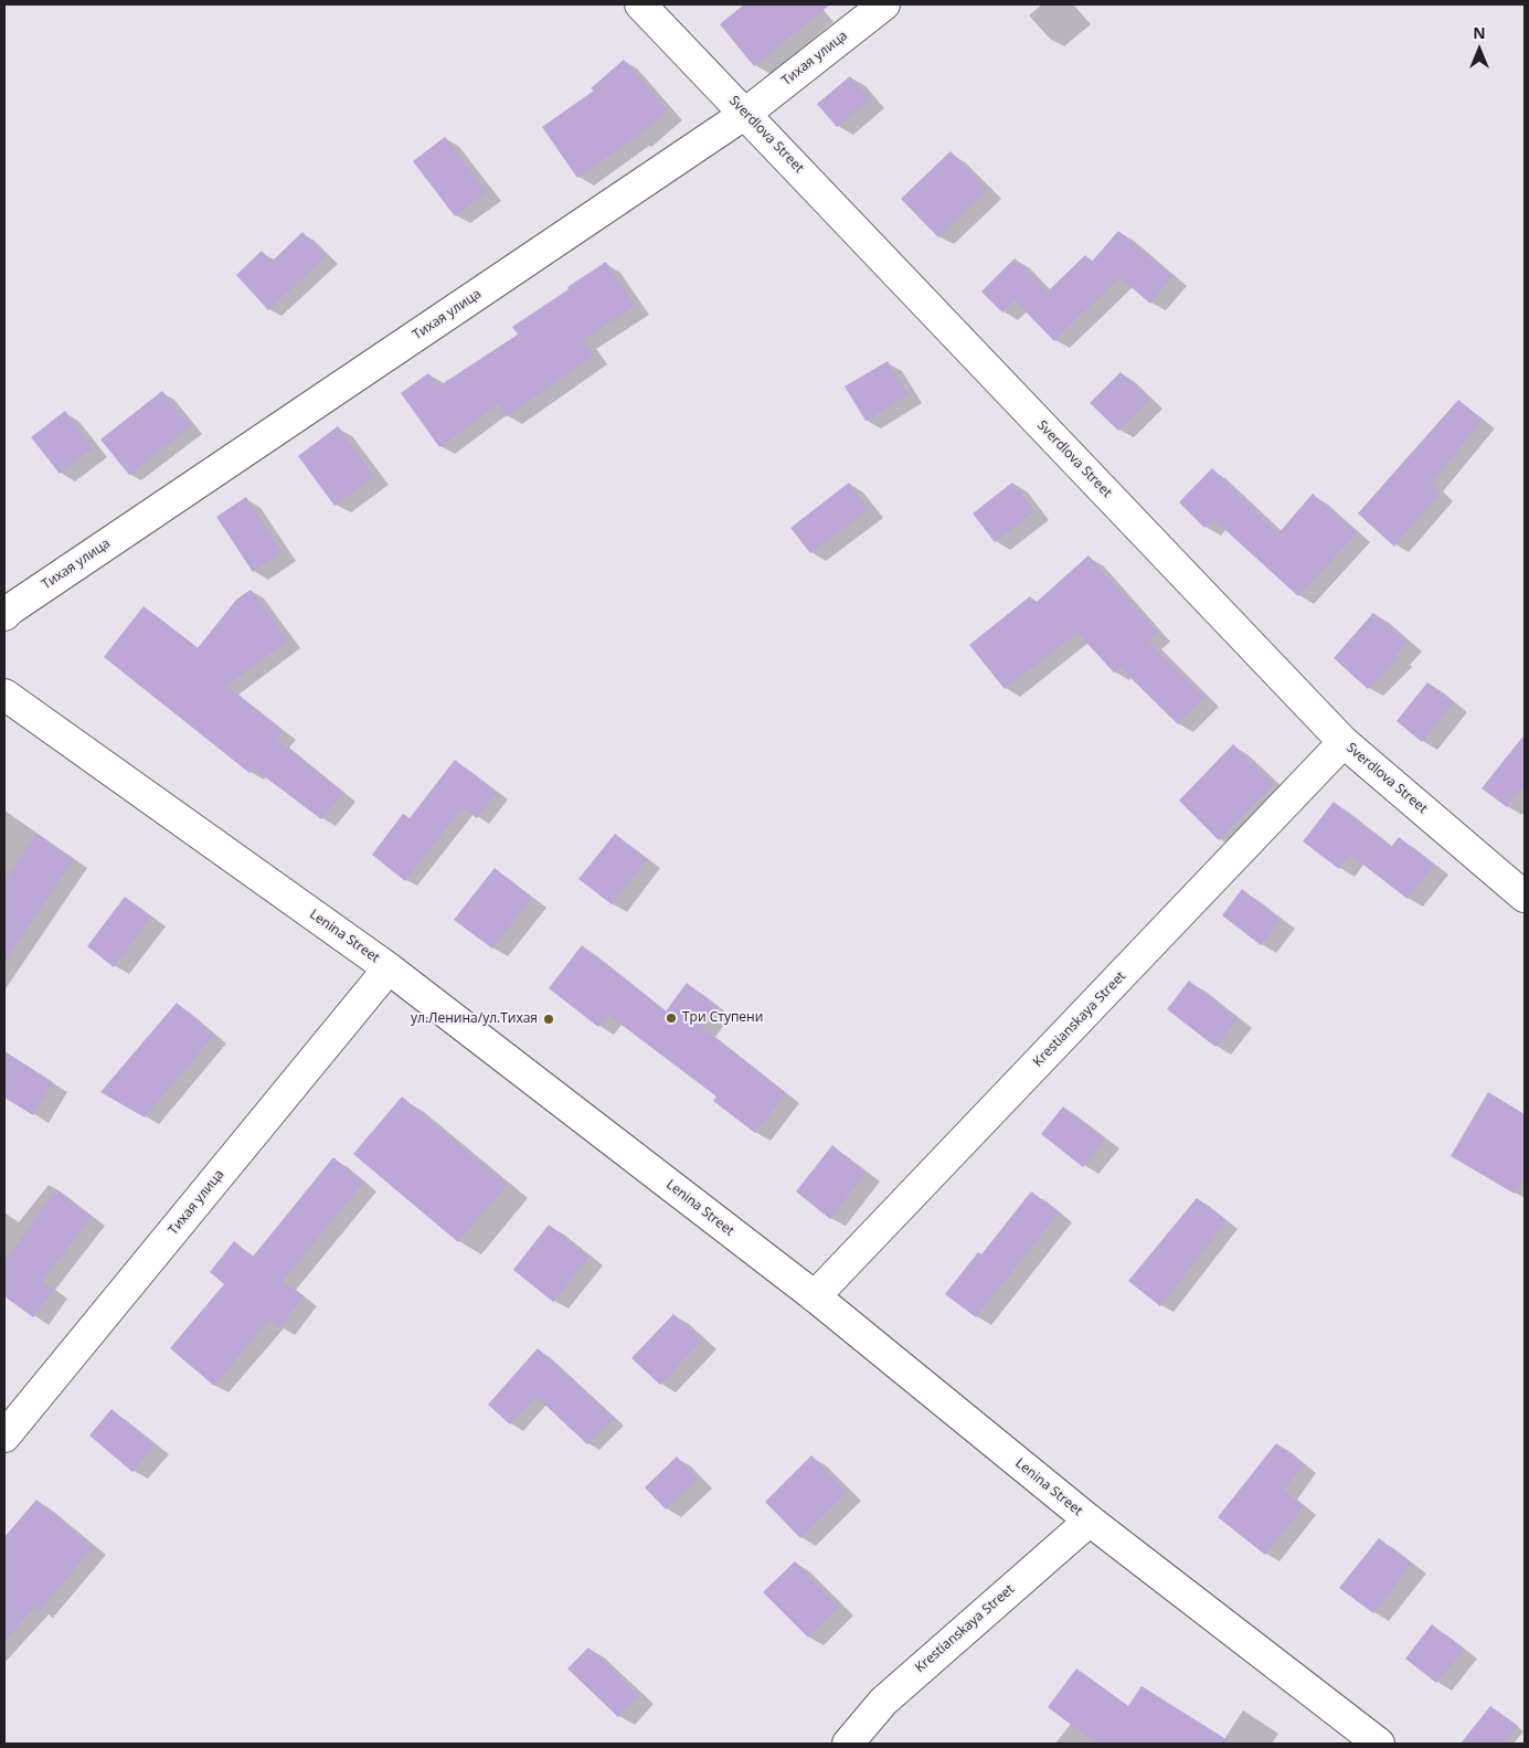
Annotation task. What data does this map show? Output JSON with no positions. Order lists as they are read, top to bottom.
{
  "streets": {
    "street": [
      "Тихая улица",
      "Sverdlova Street",
      "Lenina Street",
      "Krestianskaya Street"
    ]
  },
  "crossings": [
    ["Тихая улица", "Sverdlova Street"],
    ["Тихая улица", "Lenina Street"],
    ["Sverdlova Street", "Krestianskaya Street"],
    ["Lenina Street", "Krestianskaya Street"]
  ],
  "places": ["Три Ступени", "ул.Ленина/ул.Тихая"],
  "north": "top"
}
